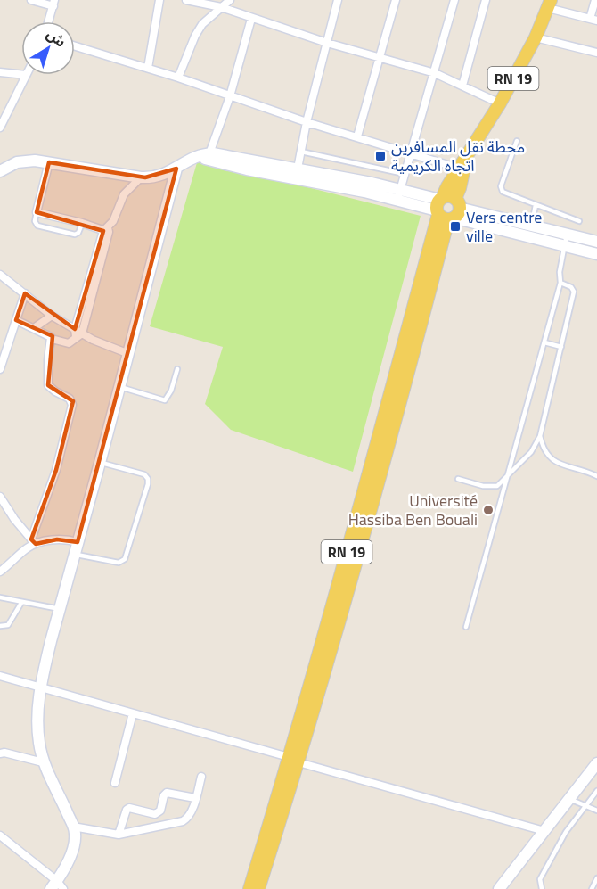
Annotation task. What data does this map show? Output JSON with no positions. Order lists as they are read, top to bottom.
{
  "streets": {
    "main road": ["RN 19"]
  },
  "places": {
    "transit": ["محطة نقل المسافرين اتجاه الكريمية", "Vers centre ville"],
    "other": ["Université Hassiba Ben Bouali"]
  },
  "north": "top right"
}
